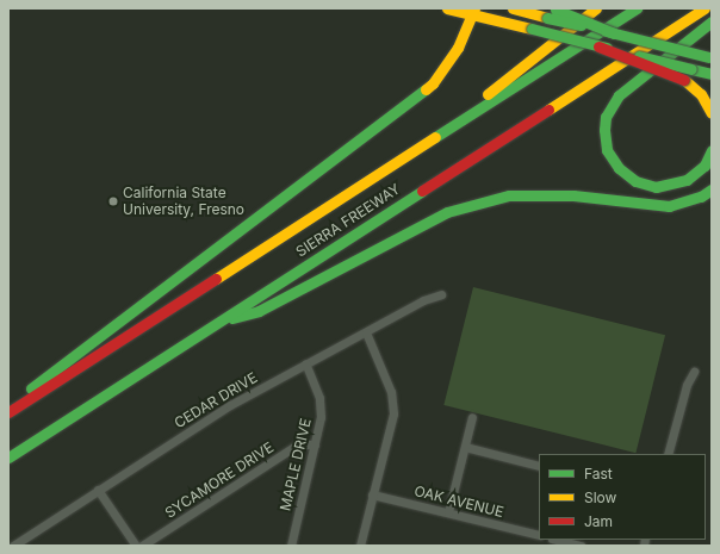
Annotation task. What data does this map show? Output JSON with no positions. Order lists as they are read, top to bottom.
{
  "streets": {
    "main road": ["SIERRA FREEWAY"],
    "street": [
      "CEDAR DRIVE",
      "MAPLE DRIVE",
      "SYCAMORE DRIVE",
      "OAK AVENUE"
    ]
  },
  "crossings": [
    ["CEDAR DRIVE", "MAPLE DRIVE"],
    ["MAPLE DRIVE", "SYCAMORE DRIVE"]
  ],
  "places": ["California State University, Fresno"],
  "legend": ["Fast", "Slow", "Jam"]
}
